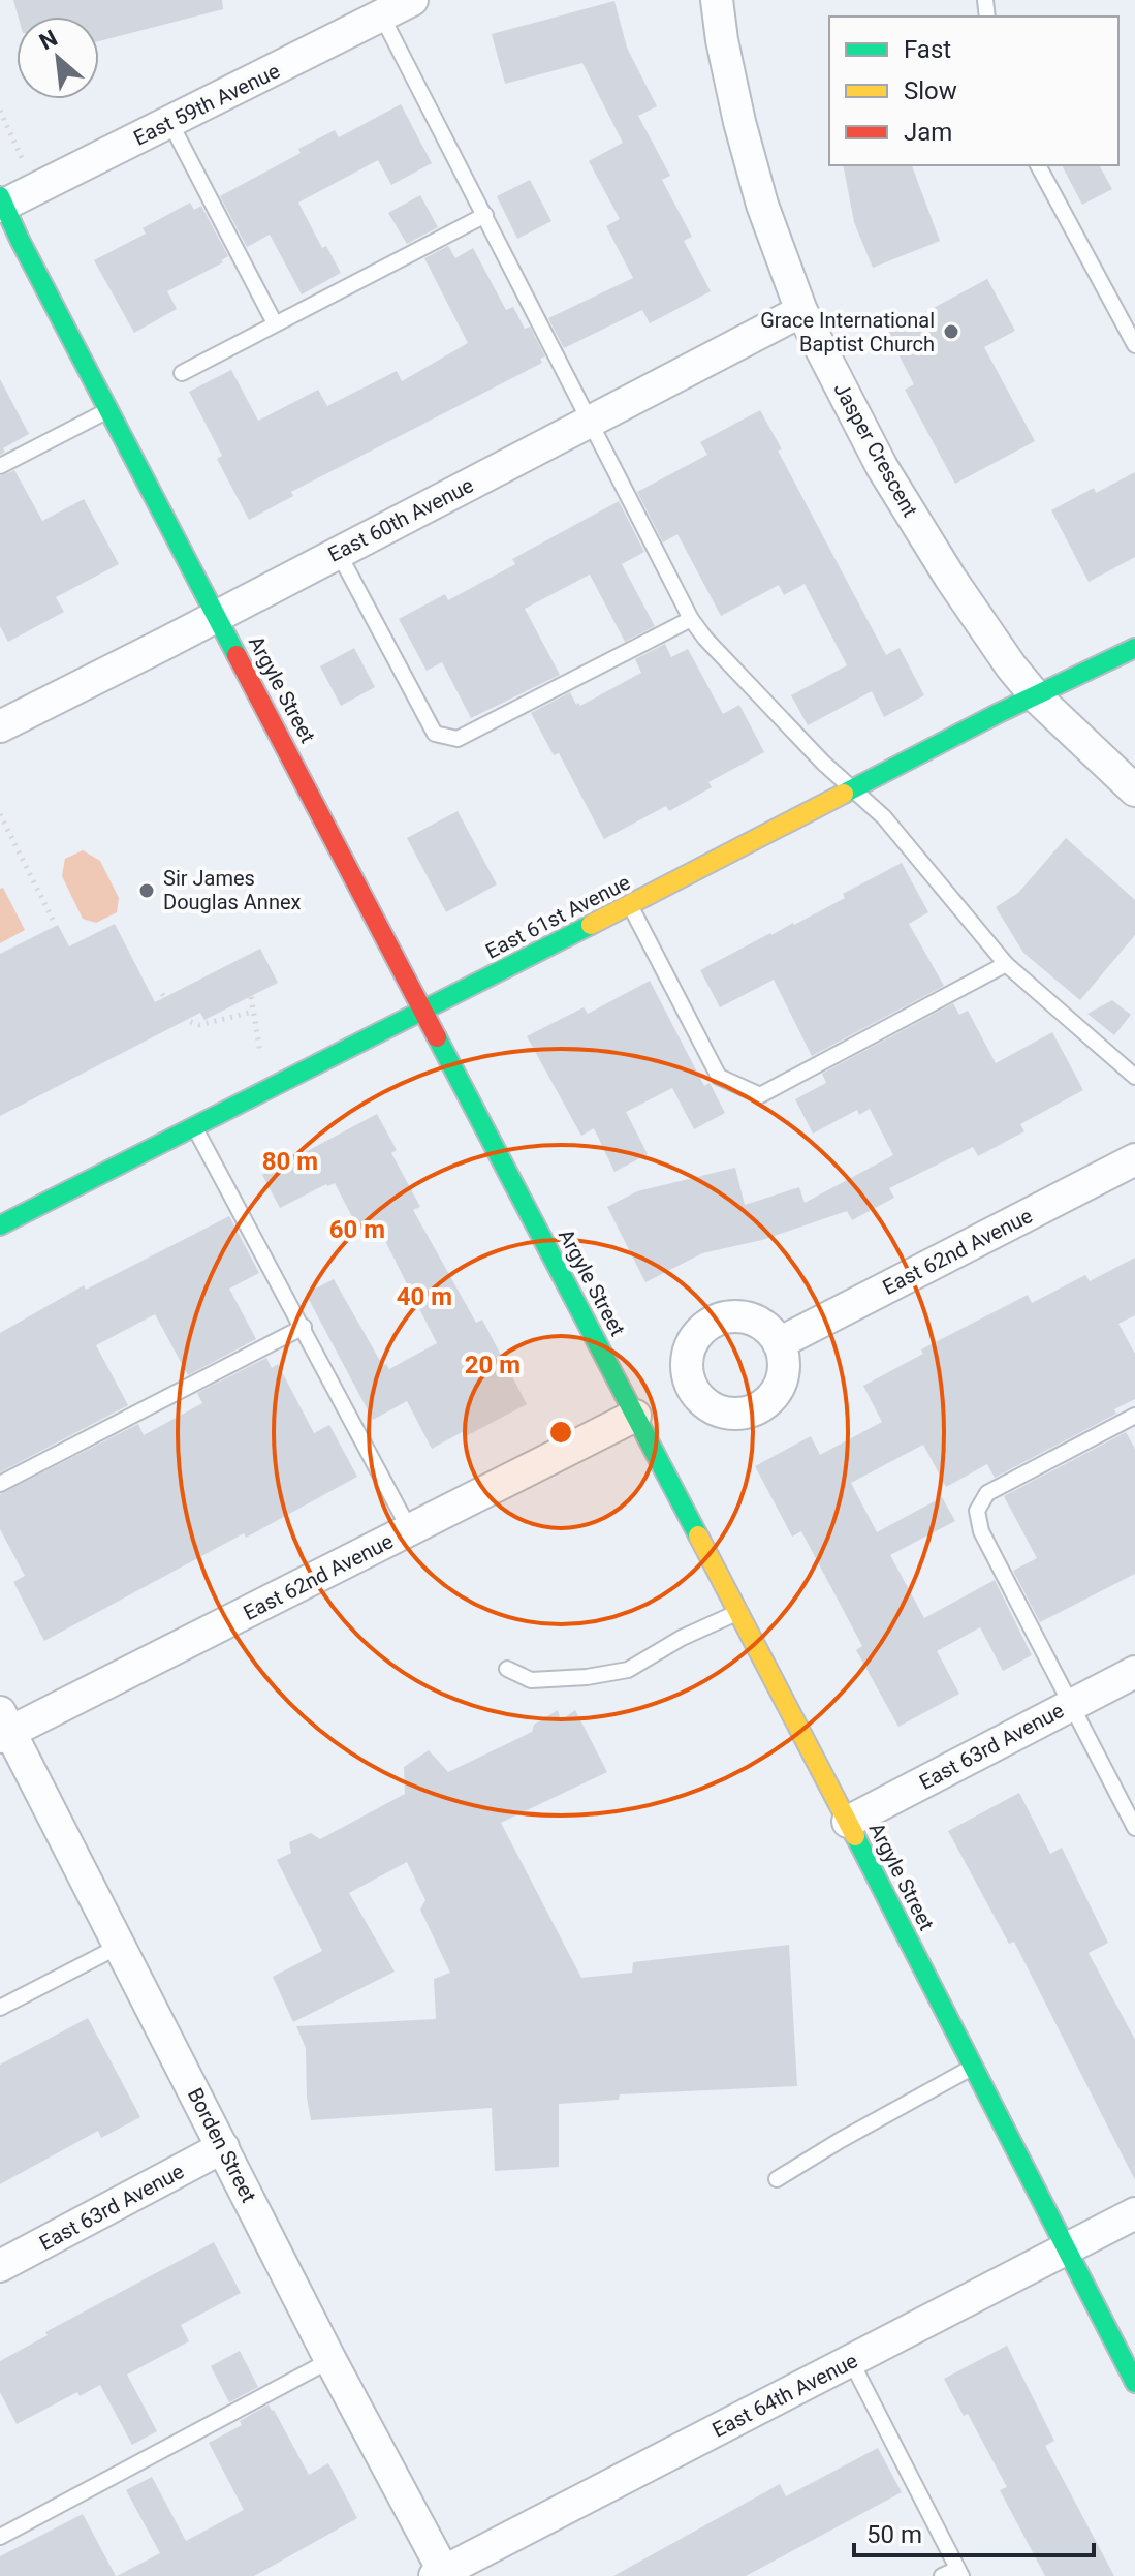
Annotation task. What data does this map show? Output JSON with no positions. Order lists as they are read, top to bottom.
{
  "streets": {
    "street": [
      "East 59th Avenue",
      "Jasper Crescent",
      "East 60th Avenue",
      "Argyle Street",
      "East 61st Avenue",
      "East 62nd Avenue",
      "East 63rd Avenue",
      "Borden Street",
      "East 64th Avenue"
    ]
  },
  "crossings": [
    ["East 59th Avenue", "Argyle Street"],
    ["Jasper Crescent", "East 60th Avenue"],
    ["Jasper Crescent", "East 61st Avenue"],
    ["East 60th Avenue", "Argyle Street"],
    ["Argyle Street", "East 61st Avenue"],
    ["Argyle Street", "East 62nd Avenue"],
    ["Argyle Street", "East 63rd Avenue"],
    ["Argyle Street", "East 64th Avenue"],
    ["East 62nd Avenue", "Borden Street"],
    ["East 63rd Avenue", "Borden Street"],
    ["Borden Street", "East 64th Avenue"]
  ],
  "places": ["Grace International Baptist Church", "Sir James Douglas Annex"],
  "legend": ["Fast", "Slow", "Jam"],
  "scale_bar": "50 m",
  "north": "top left",
  "rings": [
    "80 m",
    "60 m",
    "40 m",
    "20 m"
  ]
}
